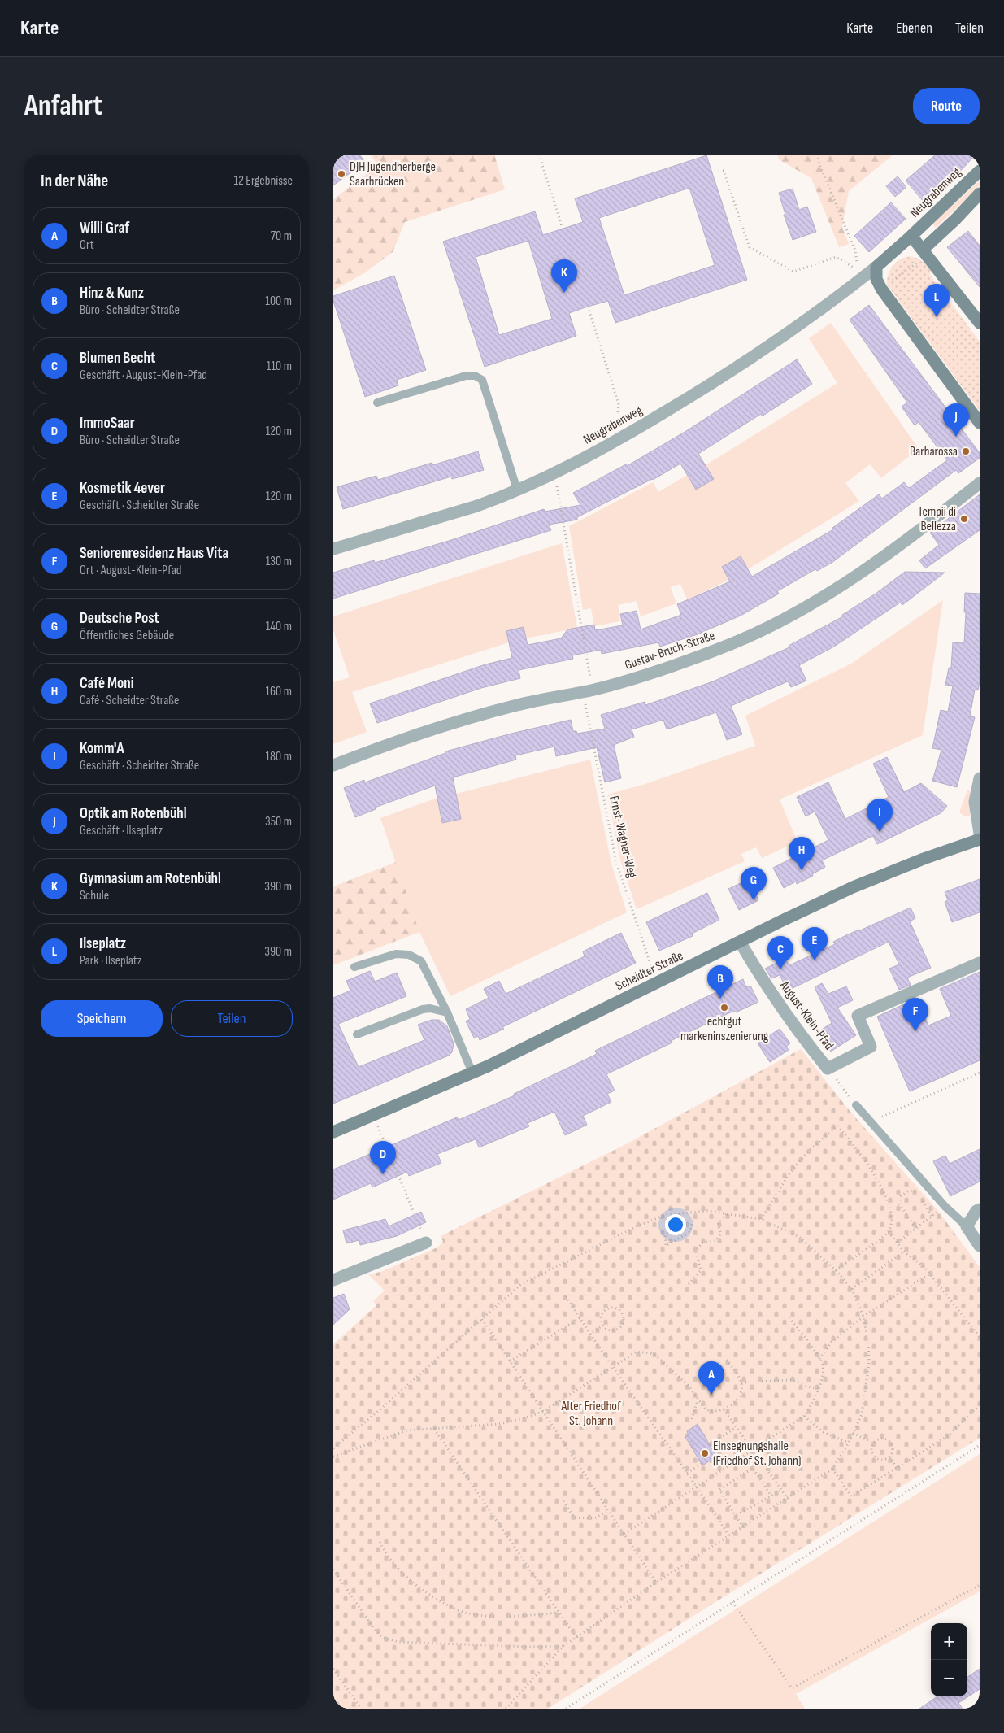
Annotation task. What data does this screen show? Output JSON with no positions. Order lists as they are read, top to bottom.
{
  "streets": {
    "main road": ["Neugrabenweg", "Scheidter Straße"],
    "street": ["Gustav-Bruch-Straße", "August-Klein-Pfad"],
    "path": ["Ernst-Wagner-Weg"]
  },
  "crossings": [
    ["Neugrabenweg", "Ernst-Wagner-Weg"],
    ["Gustav-Bruch-Straße", "Ernst-Wagner-Weg"],
    ["Ernst-Wagner-Weg", "Scheidter Straße"],
    ["Scheidter Straße", "August-Klein-Pfad"]
  ],
  "parks": ["Alter Friedhof St. Johann"],
  "places": [
    "DJH Jugendherberge Saarbrücken",
    "Barbarossa",
    "Tempii di Bellezza",
    "echtgut markeninszenierung",
    "Einsegnungshalle (Friedhof St. Johann)"
  ],
  "page": {
    "header": "Karte",
    "nav": ["Karte", "Ebenen", "Teilen"],
    "buttons": [
      "Route",
      ["Speichern", "Teilen"]
    ],
    "title": "Anfahrt",
    "heading": ["In der Nähe", "12 Ergebnisse"],
    "list": [
      {
        "mark": "A",
        "name": "Willi Graf",
        "note": "Ort",
        "value": "70 m"
      },
      {
        "mark": "B",
        "name": "Hinz & Kunz",
        "note": "Büro · Scheidter Straße",
        "value": "100 m"
      },
      {
        "mark": "C",
        "name": "Blumen Becht",
        "note": "Geschäft · August-Klein-Pfad",
        "value": "110 m"
      },
      {
        "mark": "D",
        "name": "ImmoSaar",
        "note": "Büro · Scheidter Straße",
        "value": "120 m"
      },
      {
        "mark": "E",
        "name": "Kosmetik 4ever",
        "note": "Geschäft · Scheidter Straße",
        "value": "120 m"
      },
      {
        "mark": "F",
        "name": "Seniorenresidenz Haus Vita",
        "note": "Ort · August-Klein-Pfad",
        "value": "130 m"
      },
      {
        "mark": "G",
        "name": "Deutsche Post",
        "note": "Öffentliches Gebäude",
        "value": "140 m"
      },
      {
        "mark": "H",
        "name": "Café Moni",
        "note": "Café · Scheidter Straße",
        "value": "160 m"
      },
      {
        "mark": "I",
        "name": "Komm'A",
        "note": "Geschäft · Scheidter Straße",
        "value": "180 m"
      },
      {
        "mark": "J",
        "name": "Optik am Rotenbühl",
        "note": "Geschäft · Ilseplatz",
        "value": "350 m"
      },
      {
        "mark": "K",
        "name": "Gymnasium am Rotenbühl",
        "note": "Schule",
        "value": "390 m"
      },
      {
        "mark": "L",
        "name": "Ilseplatz",
        "note": "Park · Ilseplatz",
        "value": "390 m"
      }
    ],
    "pins": [
      "K",
      "L",
      "J",
      "I",
      "H",
      "G",
      "E",
      "C",
      "B",
      "F",
      "D",
      "A"
    ],
    "map_buttons": ["+", "−"]
  }
}
